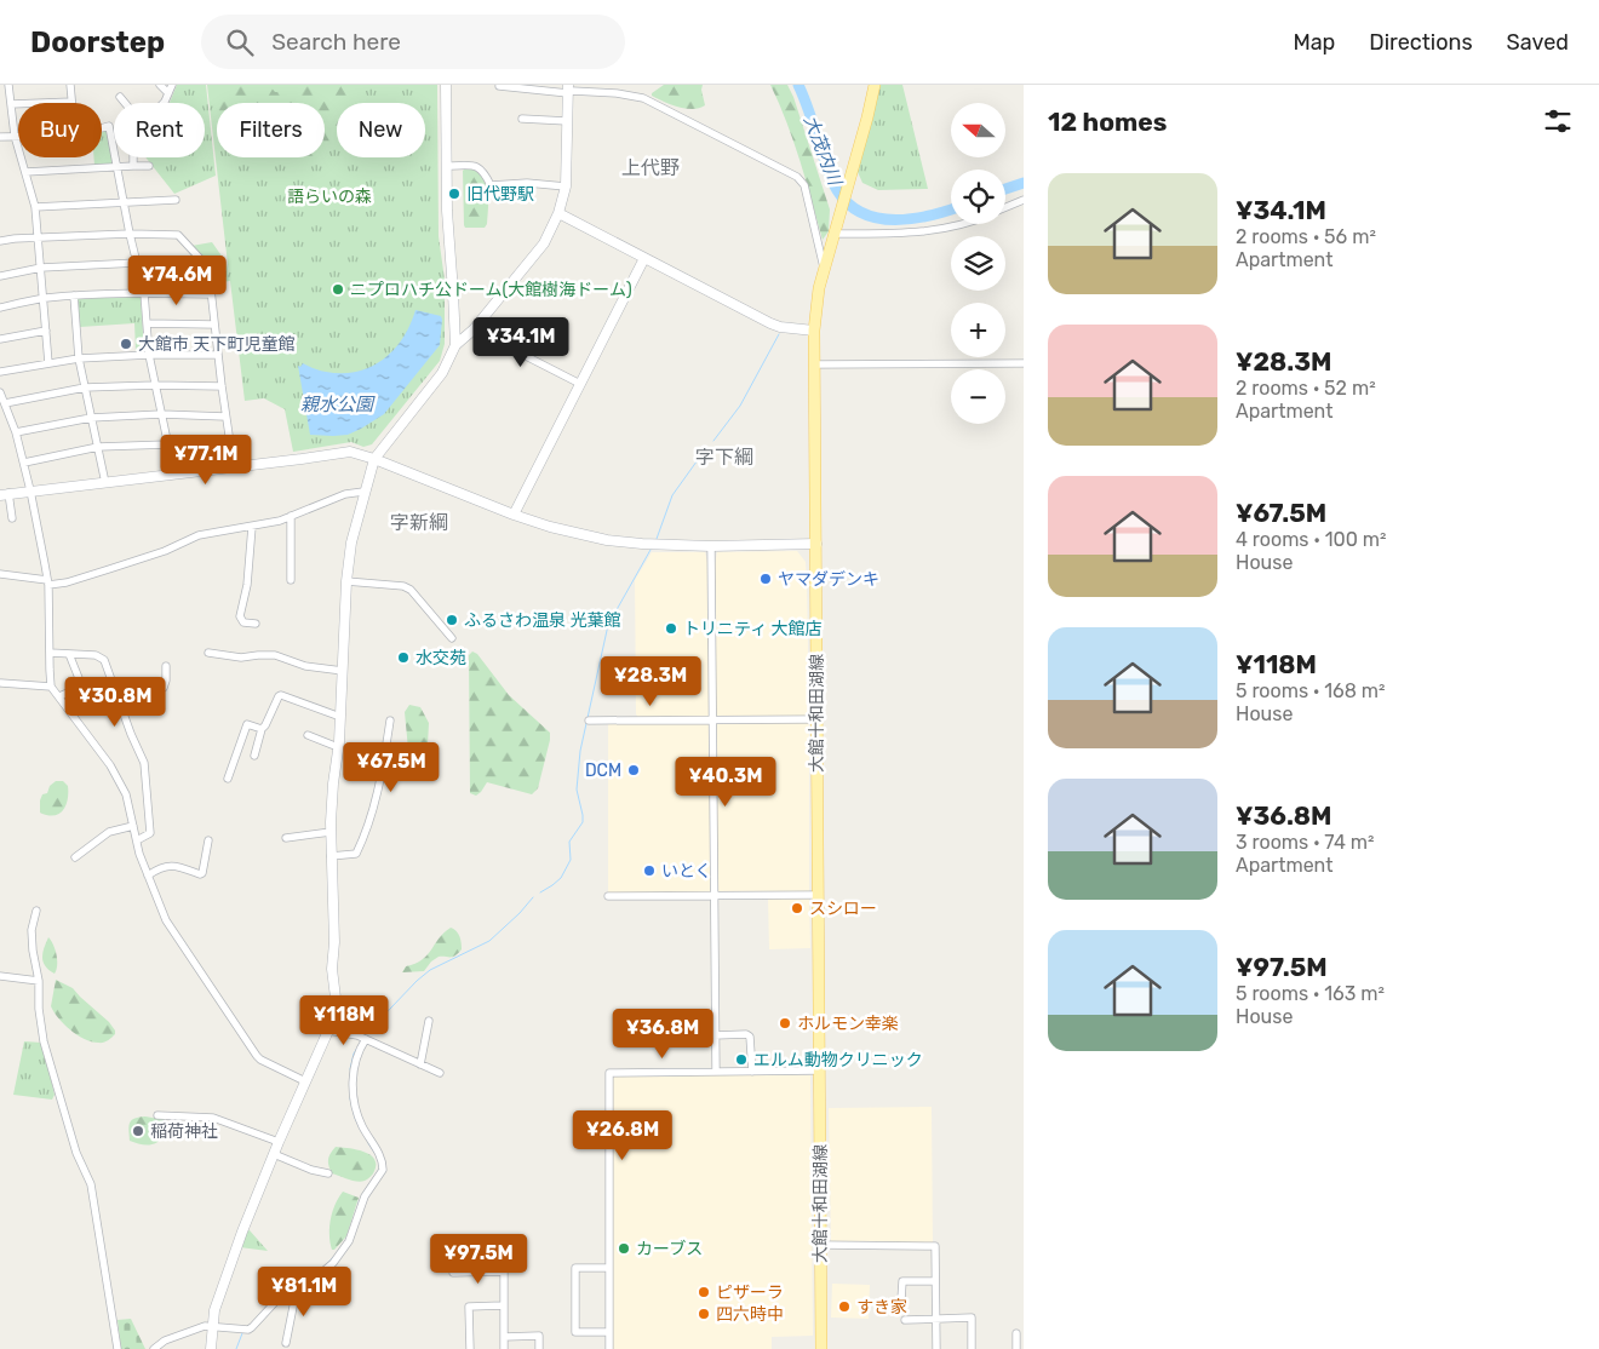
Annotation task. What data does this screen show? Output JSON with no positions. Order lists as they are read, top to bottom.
{
  "streets": {
    "main road": ["大館十和田湖線"]
  },
  "districts": ["上代野", "字下綱", "字新綱"],
  "water": ["大茂内川", "親水公園"],
  "parks": ["語らいの森"],
  "places": [
    "旧代野駅",
    "ニプロハチ公ドーム(大館樹海ドーム)",
    "大館市 天下町児童館",
    "ヤマダデンキ",
    "ふるさわ温泉 光葉館",
    "トリニティ 大館店",
    "水交苑",
    "DCM",
    "いとく",
    "スシロー",
    "ホルモン幸楽",
    "エルム動物クリニック",
    "稲荷神社",
    "カーブス",
    "ピザーラ",
    "すき家",
    "四六時中"
  ],
  "north": "left",
  "page": {
    "header": "Doorstep",
    "search": "Search here",
    "nav": ["Map", "Directions", "Saved"],
    "heading": "12 homes",
    "map_buttons": ["+", "−"],
    "chip": [
      "Buy",
      "Rent",
      "Filters",
      "New"
    ],
    "list": [
      {
        "name": "¥34.1M",
        "note": "2 rooms · 56 m² · Apartment"
      },
      {
        "name": "¥28.3M",
        "note": "2 rooms · 52 m² · Apartment"
      },
      {
        "name": "¥67.5M",
        "note": "4 rooms · 100 m² · House"
      },
      {
        "name": "¥118M",
        "note": "5 rooms · 168 m² · House"
      },
      {
        "name": "¥36.8M",
        "note": "3 rooms · 74 m² · Apartment"
      },
      {
        "name": "¥97.5M",
        "note": "5 rooms · 163 m² · House"
      }
    ],
    "price": [
      "¥74.6M",
      "¥34.1M",
      "¥77.1M",
      "¥28.3M",
      "¥30.8M",
      "¥67.5M",
      "¥40.3M",
      "¥118M",
      "¥36.8M",
      "¥26.8M",
      "¥97.5M",
      "¥81.1M"
    ]
  }
}
